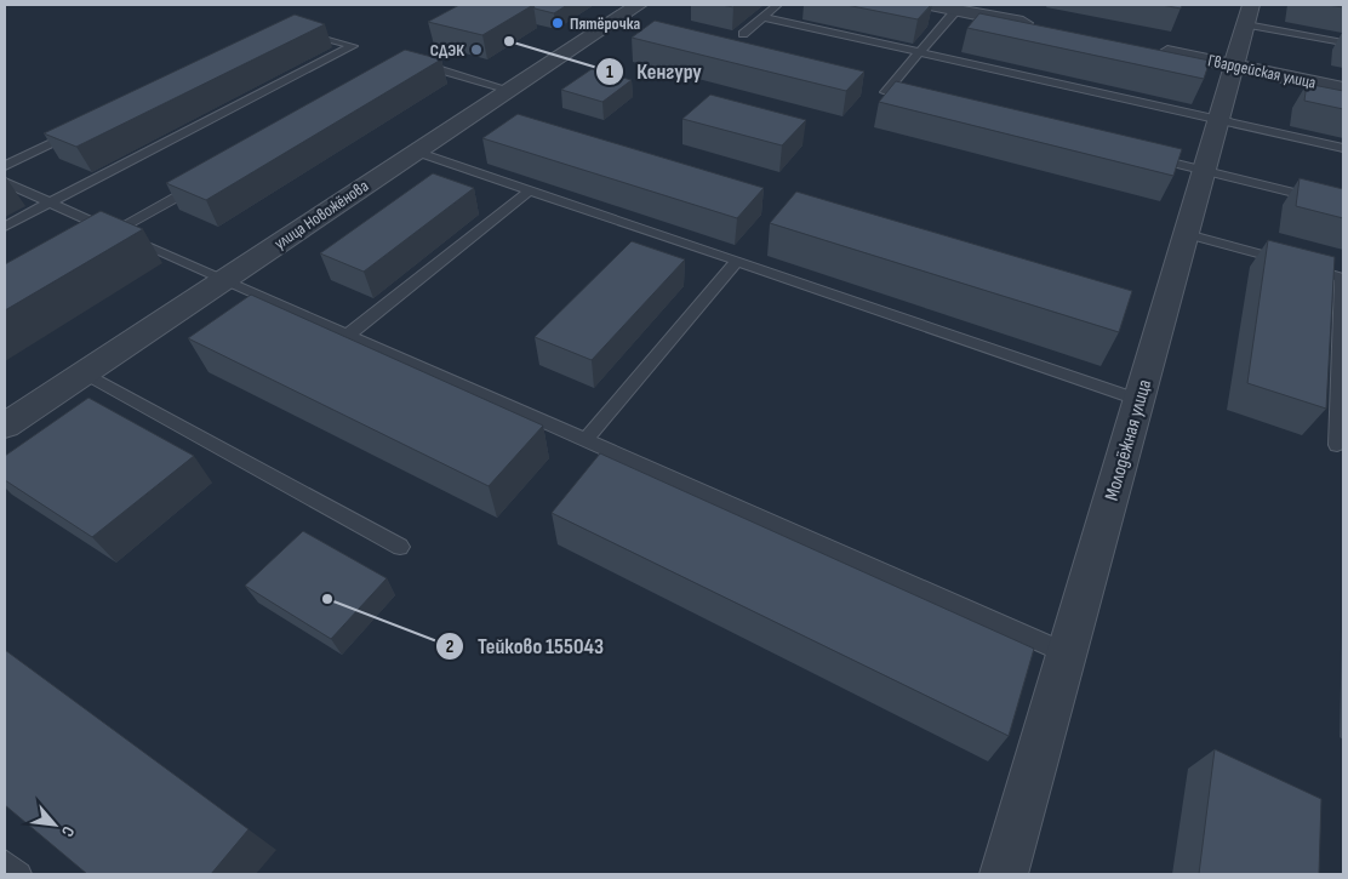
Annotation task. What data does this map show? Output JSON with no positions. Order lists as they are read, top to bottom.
{
  "streets": {
    "street": ["Гвардейская улица", "улица Новожёнова", "Молодёжная улица"]
  },
  "crossings": [
    ["Гвардейская улица", "Молодёжная улица"]
  ],
  "places": [
    "Пятёрочка",
    "Кенгуру",
    "СДЭК",
    "Тейково 155043"
  ],
  "north": "bottom right"
}
